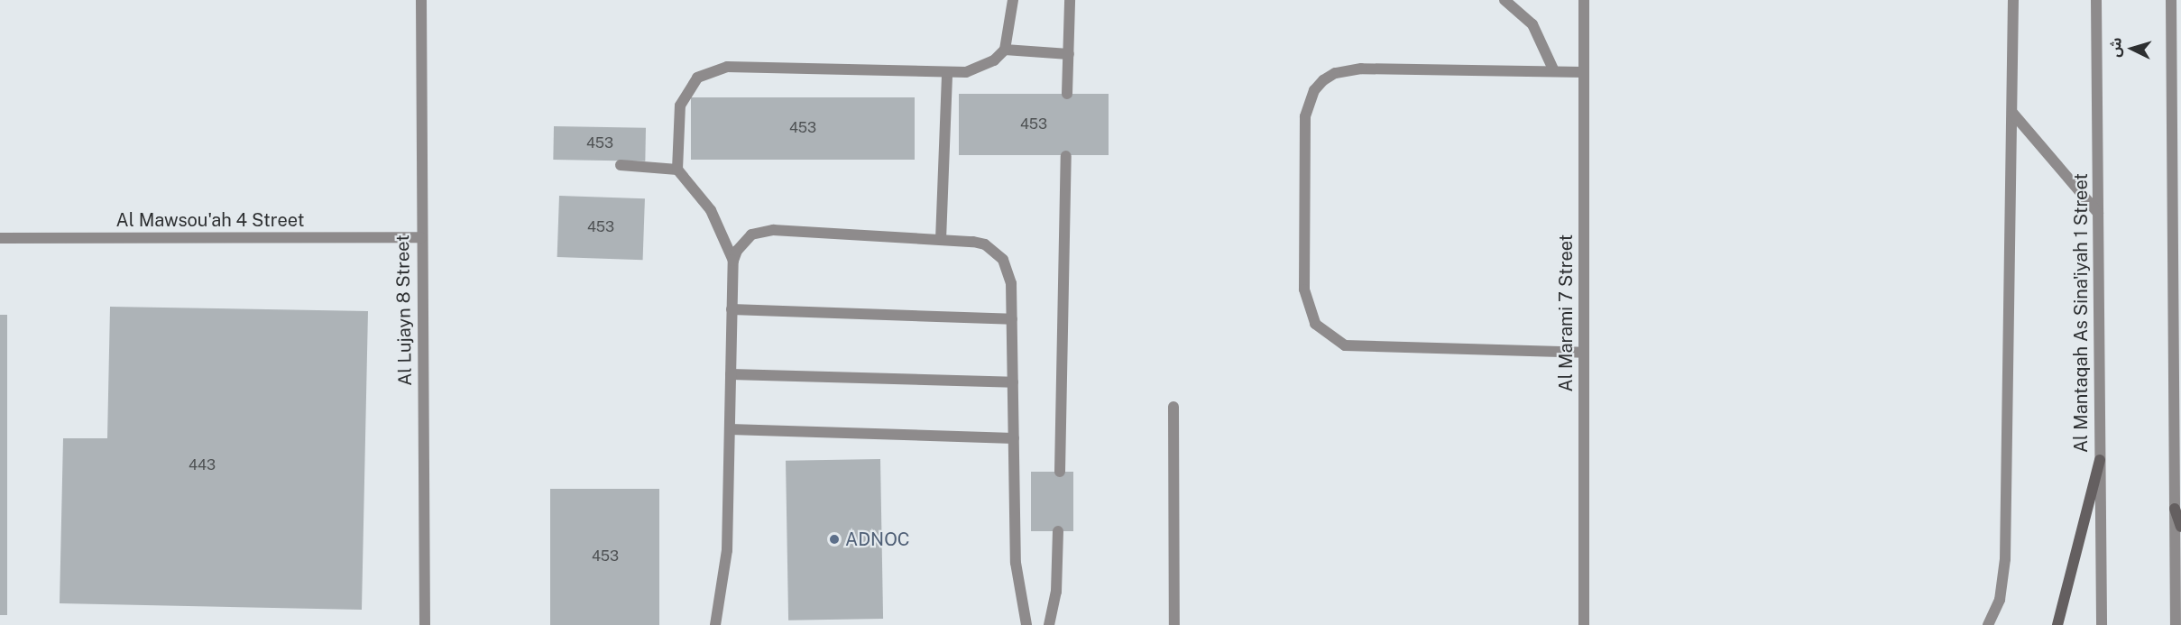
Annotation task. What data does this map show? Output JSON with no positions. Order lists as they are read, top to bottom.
{
  "streets": {
    "street": [
      "Al Mawsou'ah 4 Street",
      "Al Lujayn 8 Street",
      "Al Marami 7 Street",
      "Al Mantaqah As Sina'iyah 1 Street"
    ]
  },
  "crossings": [
    ["Al Mawsou'ah 4 Street", "Al Lujayn 8 Street"]
  ],
  "places": ["ADNOC"],
  "house_numbers": [
    "453",
    "453",
    "453",
    "453",
    "443",
    "453"
  ],
  "north": "left"
}
